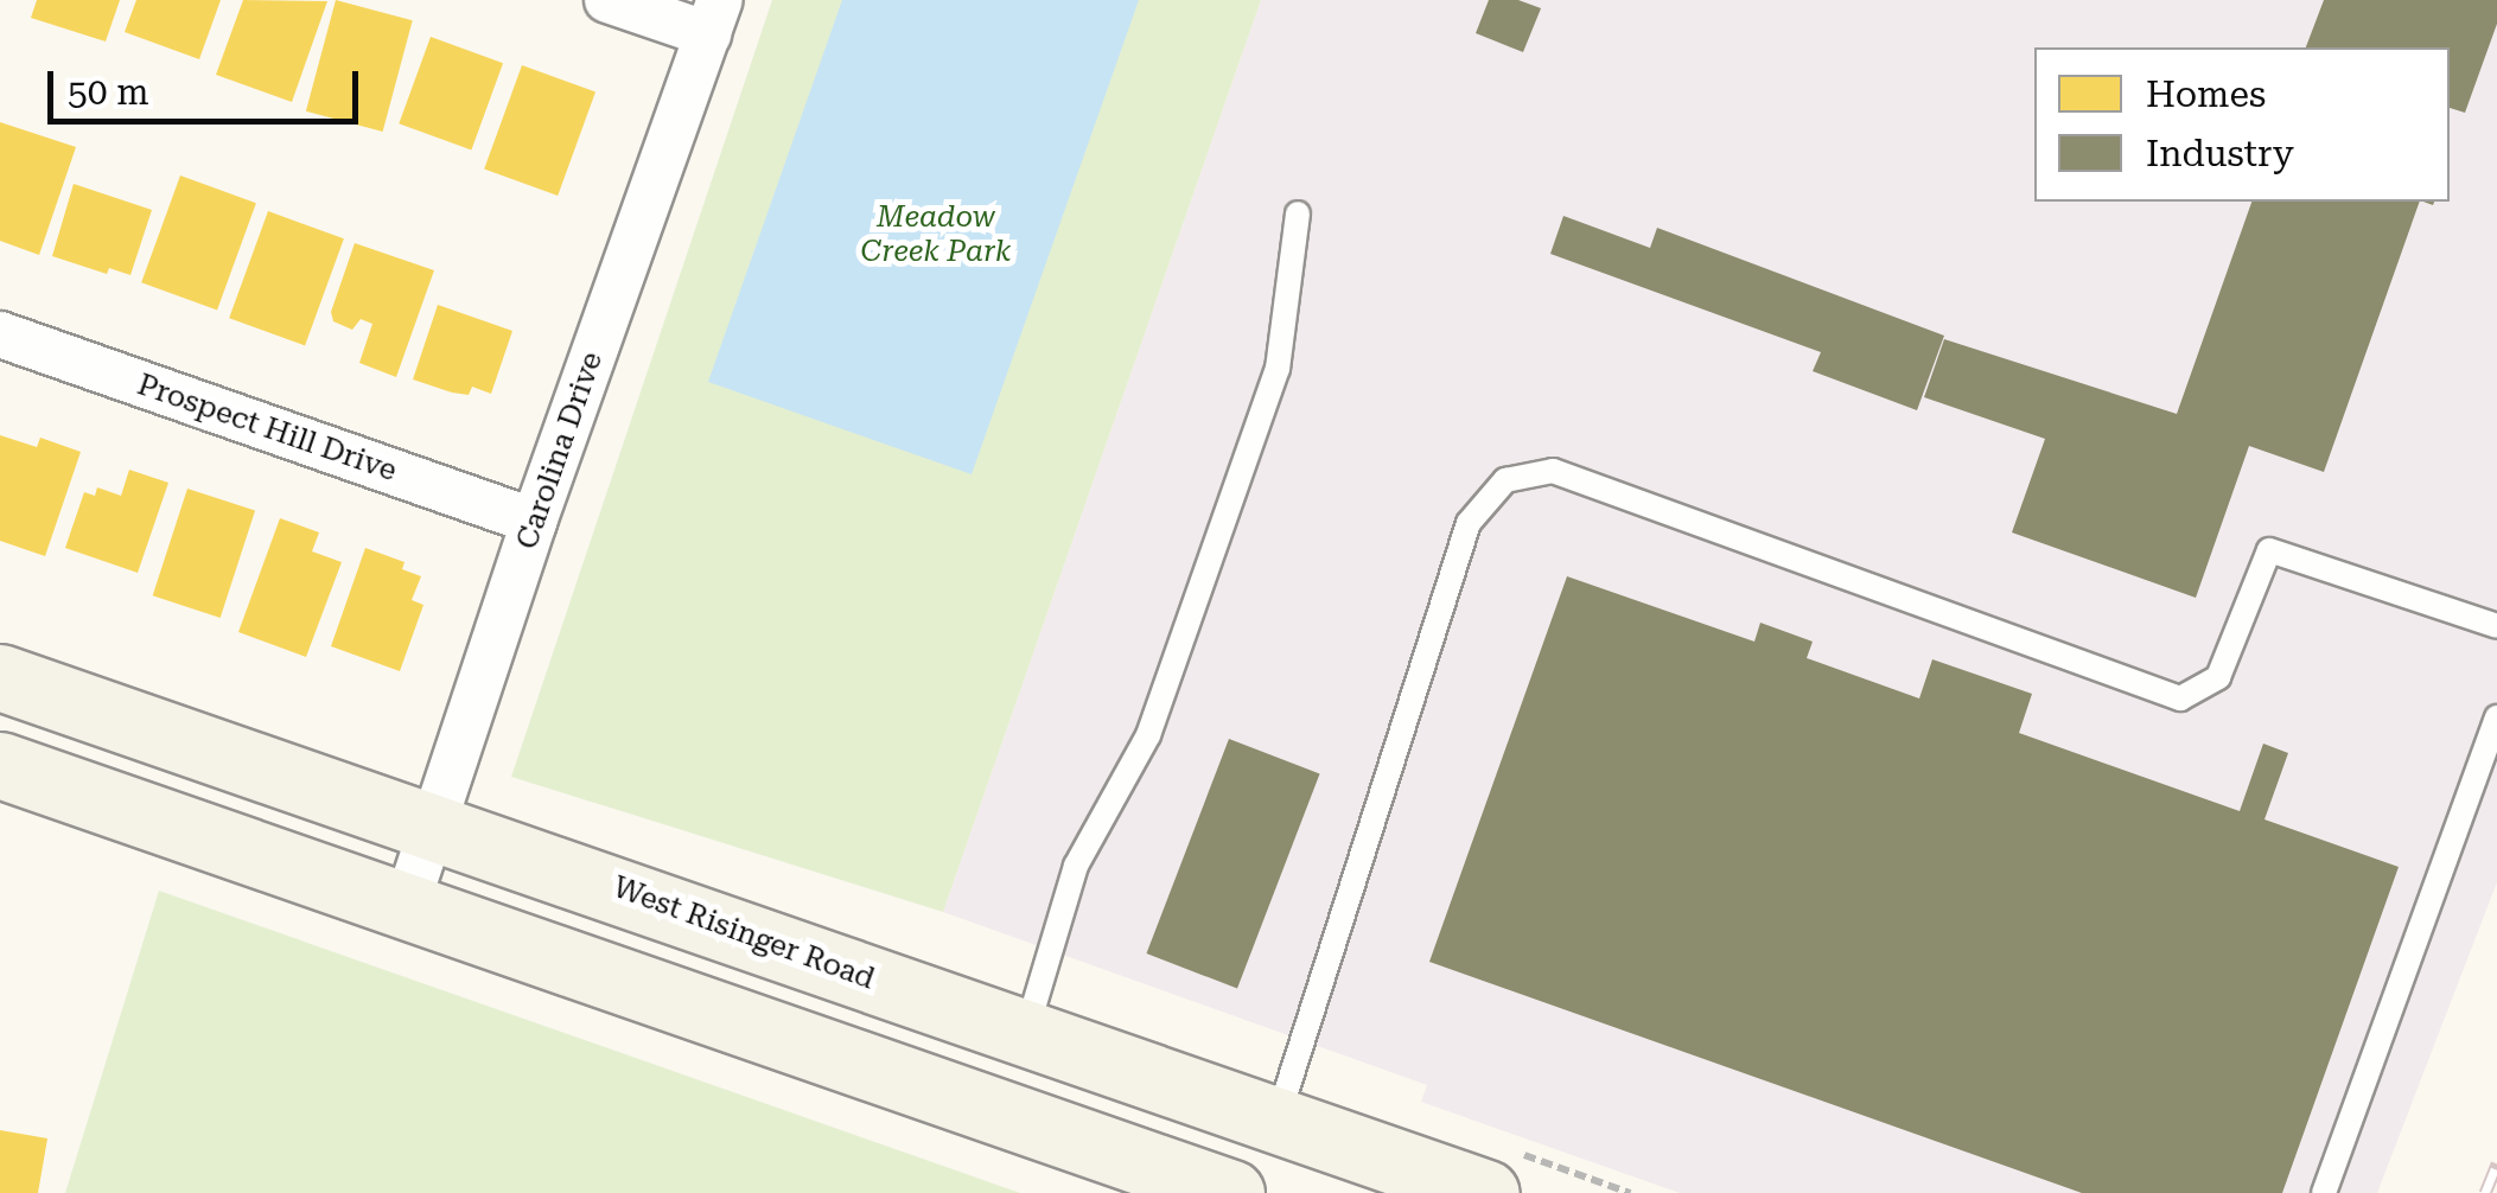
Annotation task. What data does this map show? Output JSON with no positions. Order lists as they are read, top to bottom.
{
  "streets": {
    "main road": ["West Risinger Road"],
    "street": ["Prospect Hill Drive", "Carolina Drive"]
  },
  "crossings": [
    ["Prospect Hill Drive", "Carolina Drive"],
    ["Carolina Drive", "West Risinger Road"]
  ],
  "parks": ["Meadow Creek Park"],
  "legend": ["Homes", "Industry"],
  "scale_bar": "50 m"
}
